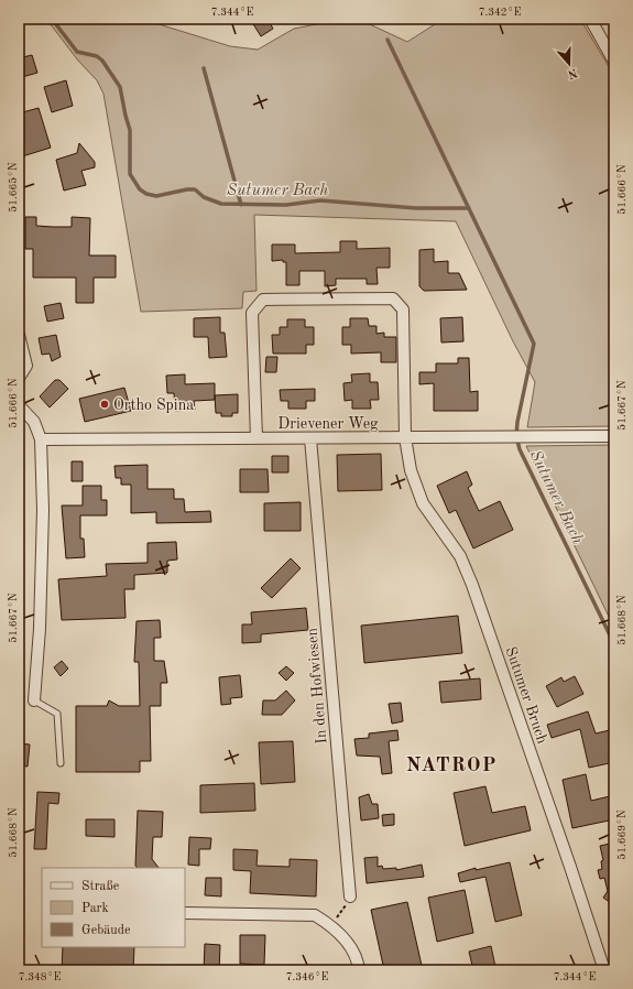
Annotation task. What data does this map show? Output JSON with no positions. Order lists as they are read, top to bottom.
{
  "streets": {
    "street": ["Drievener Weg", "In den Hofwiesen", "Sutumer Bruch"]
  },
  "crossings": [
    ["Drievener Weg", "In den Hofwiesen"],
    ["Drievener Weg", "Sutumer Bruch"]
  ],
  "districts": ["NATROP"],
  "water": ["Sutumer Bach"],
  "places": ["Ortho Spina"],
  "legend": ["Straße", "Park", "Gebäude"],
  "north": "bottom",
  "coordinates": [
    "7.344°E",
    "7.342°E",
    "51.665°N",
    "51.666°N",
    "51.667°N",
    "51.668°N",
    "51.669°N",
    "7.348°E",
    "7.346°E"
  ]
}
